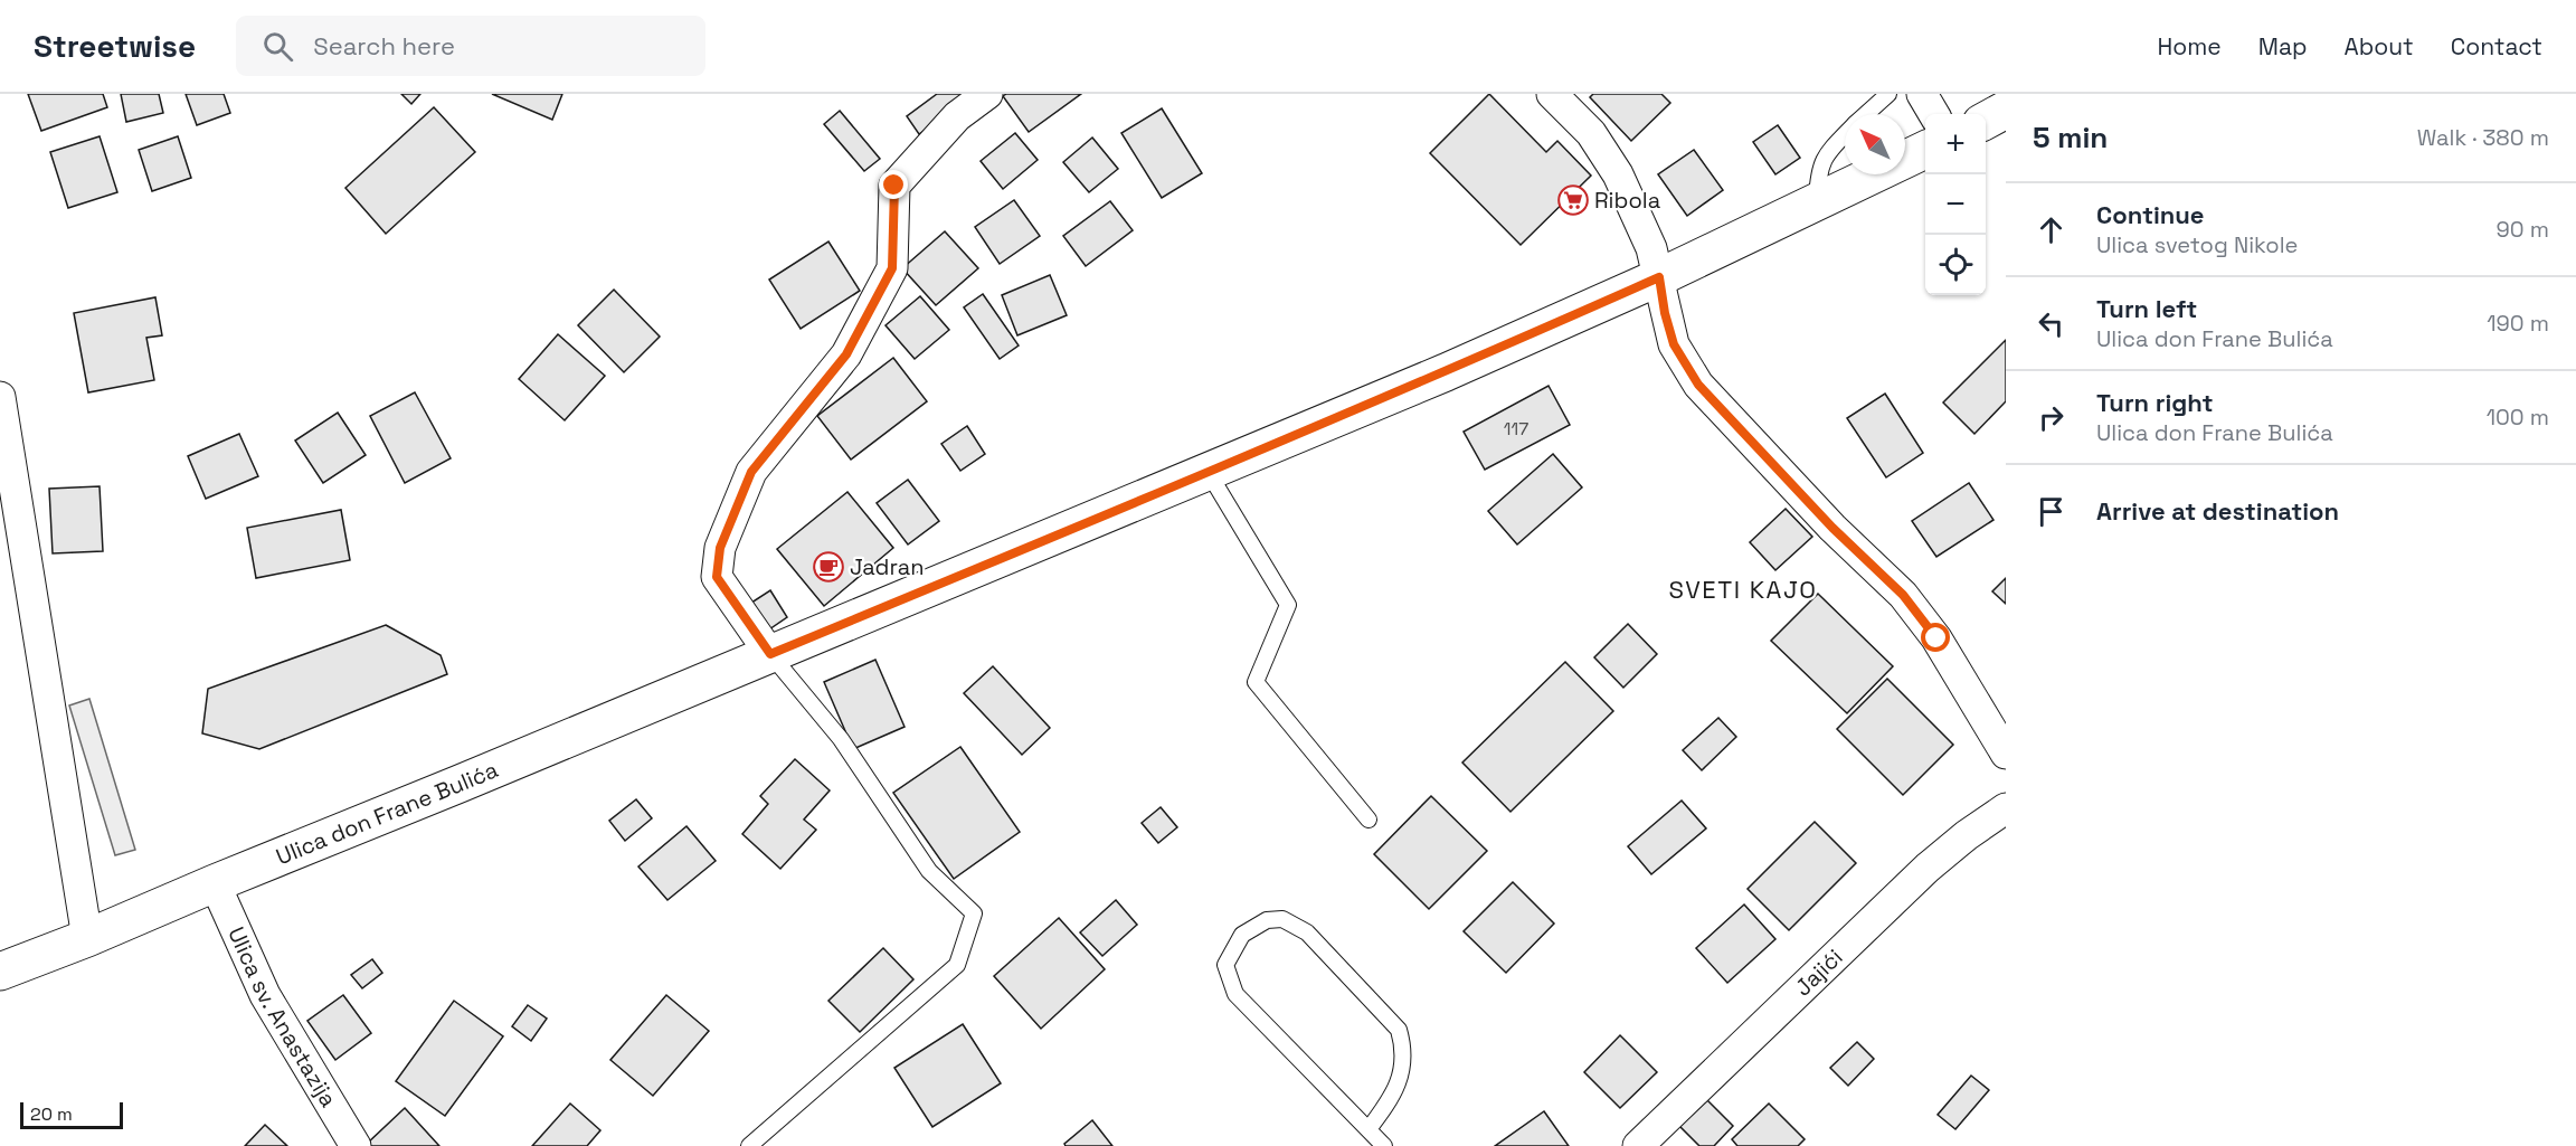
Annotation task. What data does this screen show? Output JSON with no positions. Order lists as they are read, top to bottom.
{
  "streets": {
    "street": ["Ulica don Frane Bulića", "Jajići", "Ulica sv. Anastazija"]
  },
  "crossings": [
    ["Ulica don Frane Bulića", "Ulica sv. Anastazija"]
  ],
  "districts": ["SVETI KAJO"],
  "places": {
    "supermarket": ["Ribola"],
    "cafe": ["Jadran"]
  },
  "house_numbers": ["117"],
  "scale_bar": "20 m",
  "north": "top left",
  "page": {
    "header": "Streetwise",
    "search": "Search here",
    "nav": [
      "Home",
      "Map",
      "About",
      "Contact"
    ],
    "heading": ["5 min", "Walk · 380 m"],
    "map_buttons": ["+", "−"],
    "list": [
      ["Continue", "Ulica svetog Nikole", "90 m"],
      ["Turn left", "Ulica don Frane Bulića", "190 m"],
      ["Turn right", "Ulica don Frane Bulića", "100 m"],
      "Arrive at destination"
    ],
    "scale": "20 m"
  }
}
